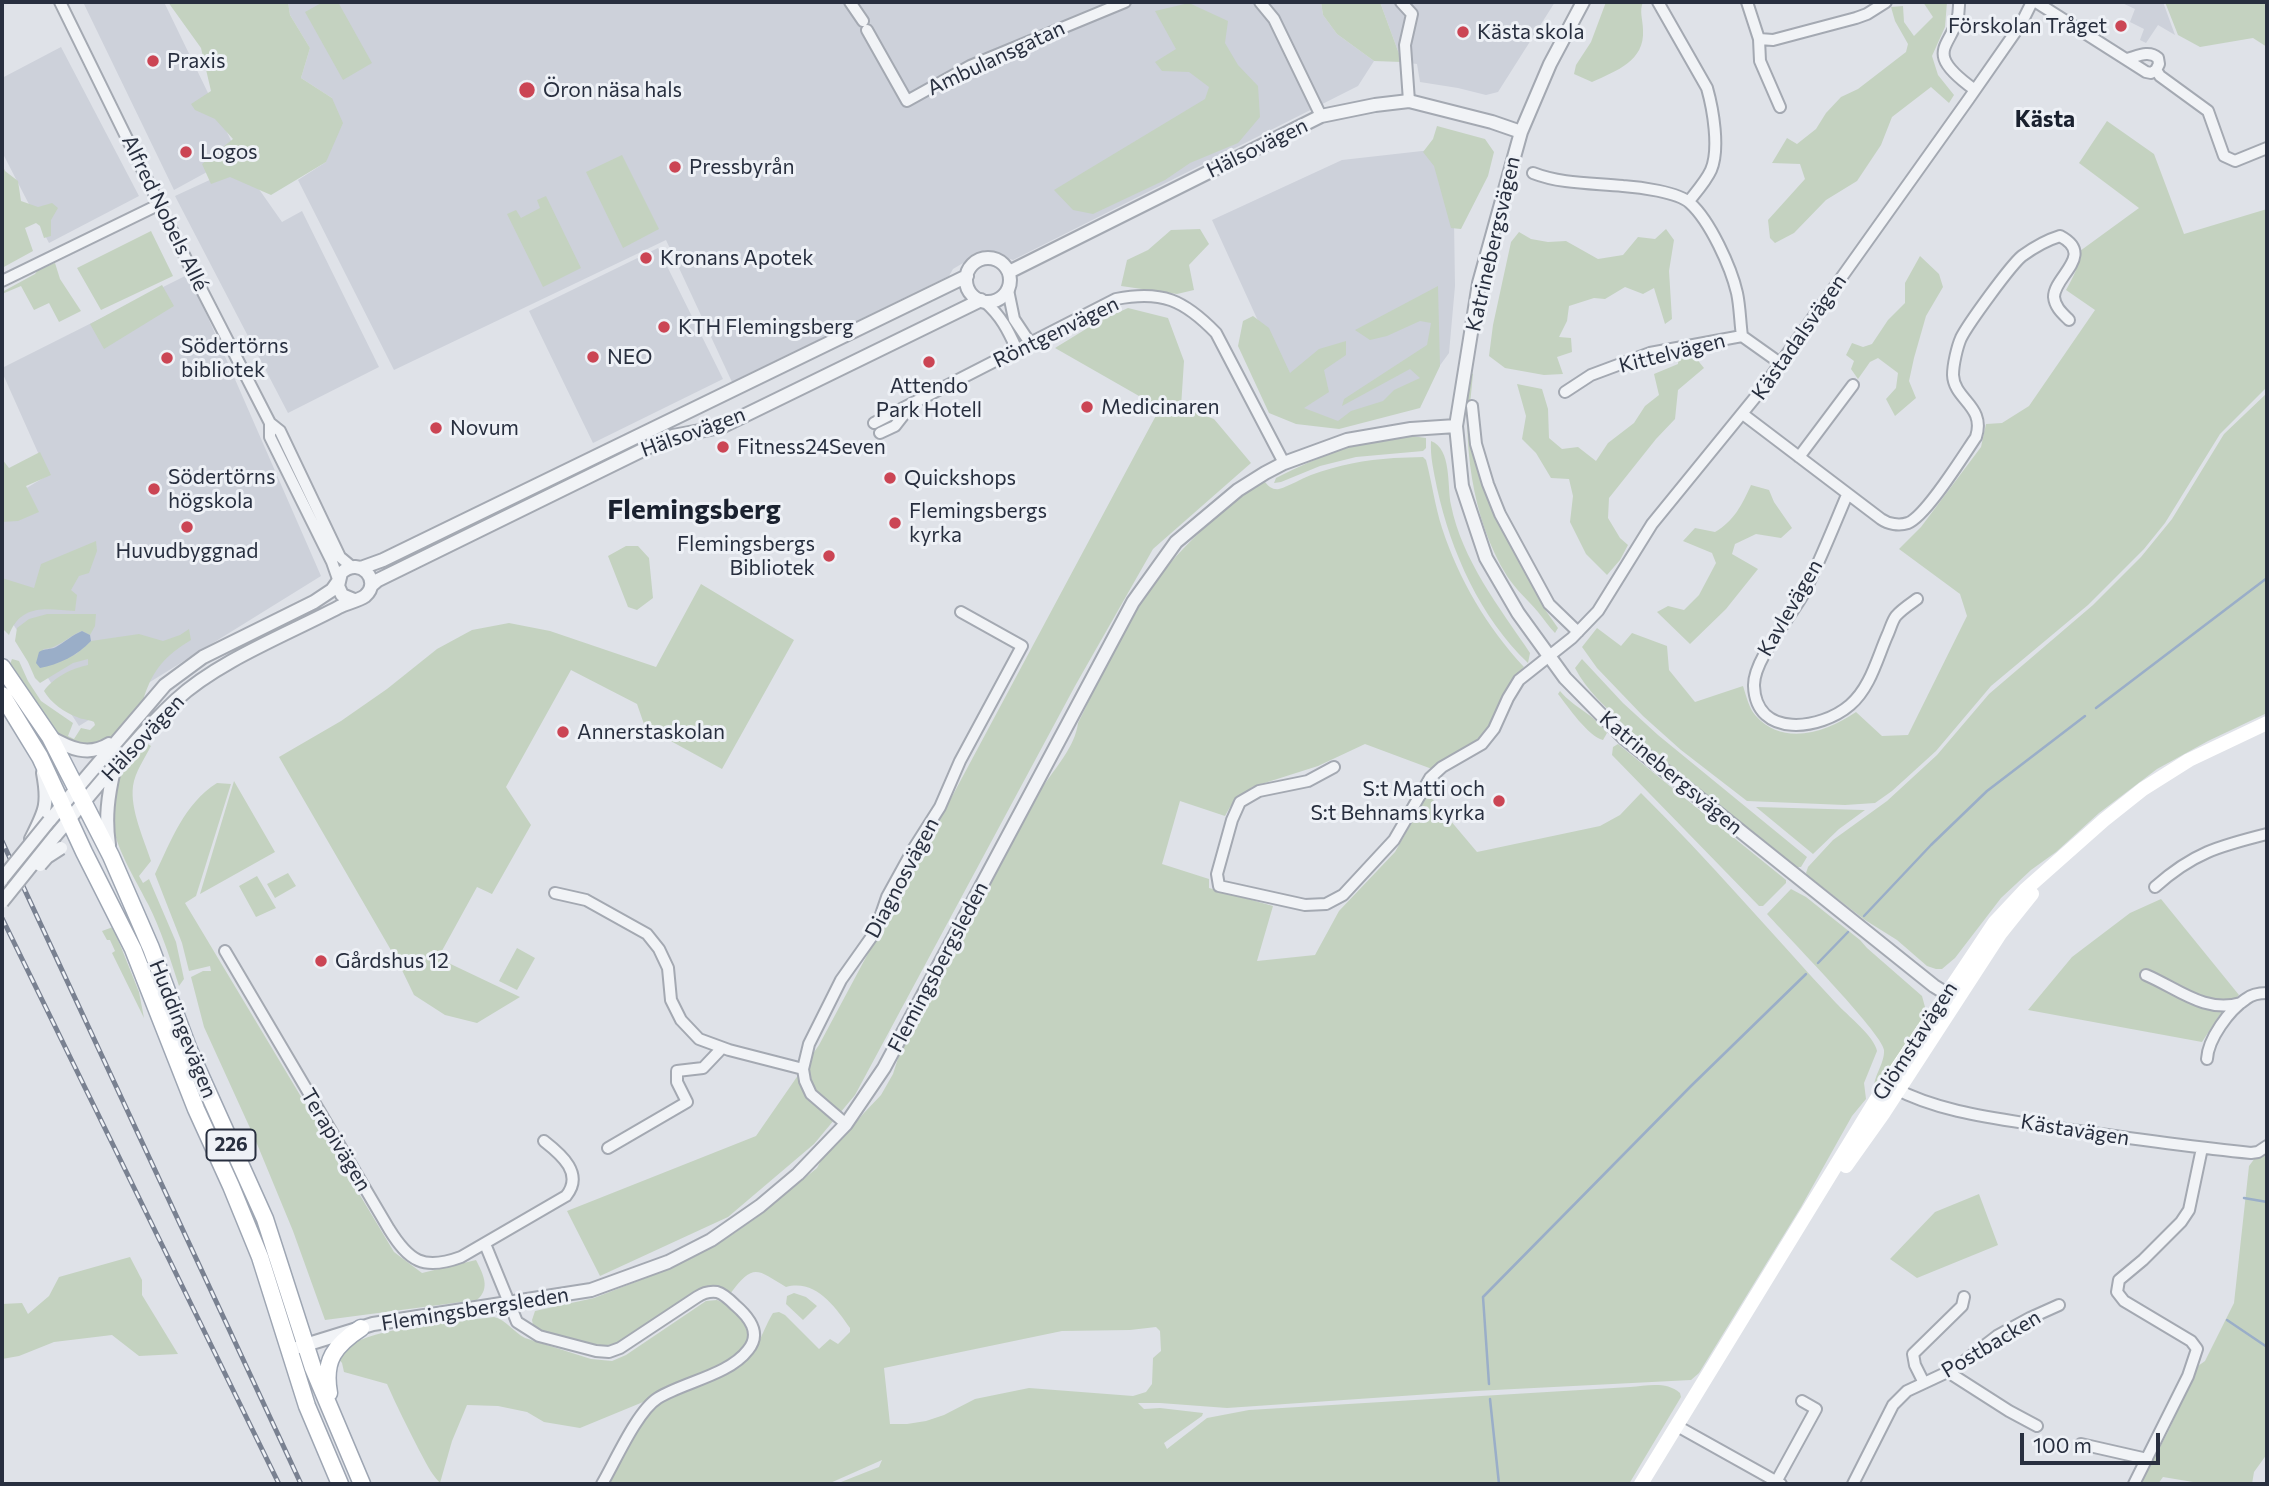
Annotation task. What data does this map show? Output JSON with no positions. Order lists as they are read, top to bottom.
{
  "streets": {
    "main road": ["Huddingevägen", "Glömstavägen", "226"],
    "street": [
      "Ambulansgatan",
      "Hälsovägen",
      "Alfred Nobels Allé",
      "Katrinebergsvägen",
      "Röntgenvägen",
      "Kästadalsvägen",
      "Kittelvägen",
      "Kavlevägen",
      "Diagnosvägen",
      "Flemingsbergsleden",
      "Kästavägen",
      "Terapivägen",
      "Postbacken"
    ]
  },
  "crossings": [
    ["Hälsovägen", "Alfred Nobels Allé"],
    ["Hälsovägen", "Katrinebergsvägen"],
    ["Hälsovägen", "Huddingevägen"],
    ["Katrinebergsvägen", "Kästadalsvägen"],
    ["Katrinebergsvägen", "Flemingsbergsleden"],
    ["Katrinebergsvägen", "Glömstavägen"],
    ["Röntgenvägen", "Flemingsbergsleden"],
    ["Kästadalsvägen", "Kittelvägen"],
    ["Flemingsbergsleden", "Huddingevägen"],
    ["Glömstavägen", "Kästavägen"]
  ],
  "districts": ["Kästa", "Flemingsberg"],
  "places": [
    "Förskolan Tråget",
    "Kästa skola",
    "Praxis",
    "Öron näsa hals",
    "Logos",
    "Pressbyrån",
    "Kronans Apotek",
    "KTH Flemingsberg",
    "NEO",
    "Södertörns bibliotek",
    "Attendo Park Hotell",
    "Medicinaren",
    "Novum",
    "Fitness24Seven",
    "Quickshops",
    "Södertörns högskola",
    "Flemingsbergs kyrka",
    "Huvudbyggnad",
    "Flemingsbergs Bibliotek",
    "Annerstaskolan",
    "S:t Matti och S:t Behnams kyrka",
    "Gårdshus 12"
  ],
  "scale_bar": "100 m"
}
